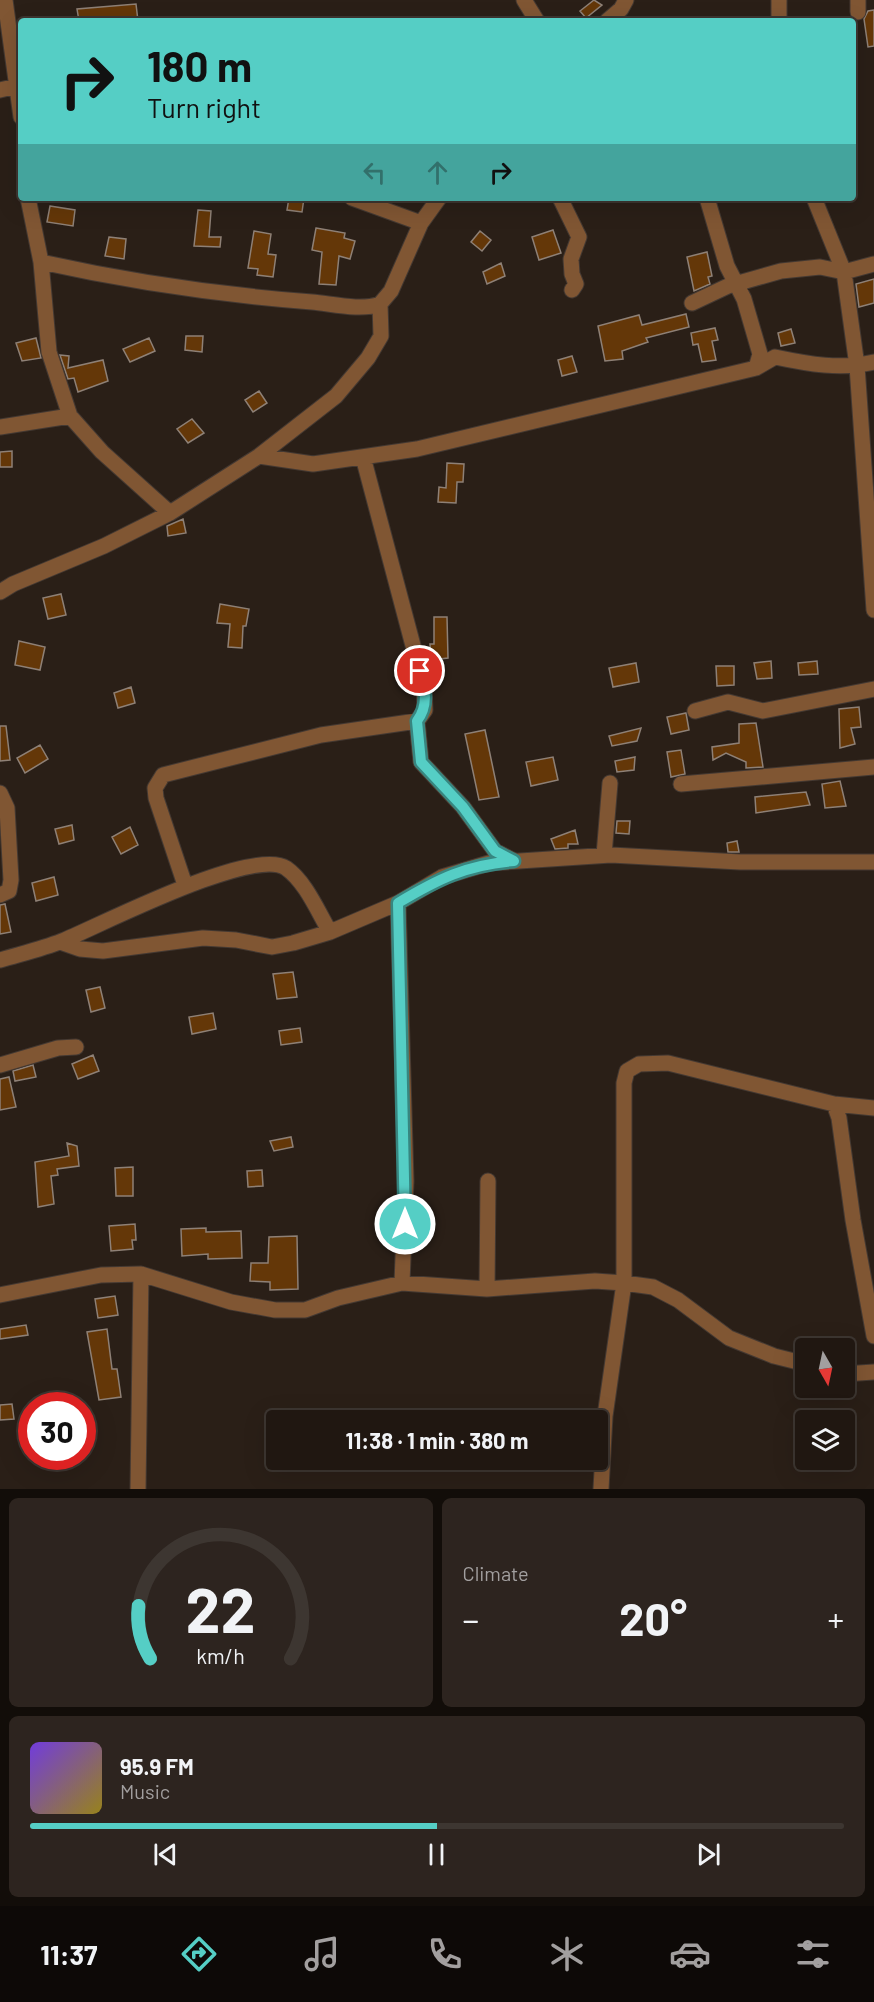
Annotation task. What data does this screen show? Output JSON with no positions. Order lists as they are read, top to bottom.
{
  "north": "bottom",
  "page": {
    "turn": ["180 m", "Turn right"],
    "limit": "30",
    "trip": "11:38 · 1 min · 380 m",
    "tile": "Climate",
    "heat": ["−", "20°", "+"],
    "song": ["95.9 FM", "Music"],
    "tabs": "11:37",
    "gauge": ["22", "km/h"]
  }
}
